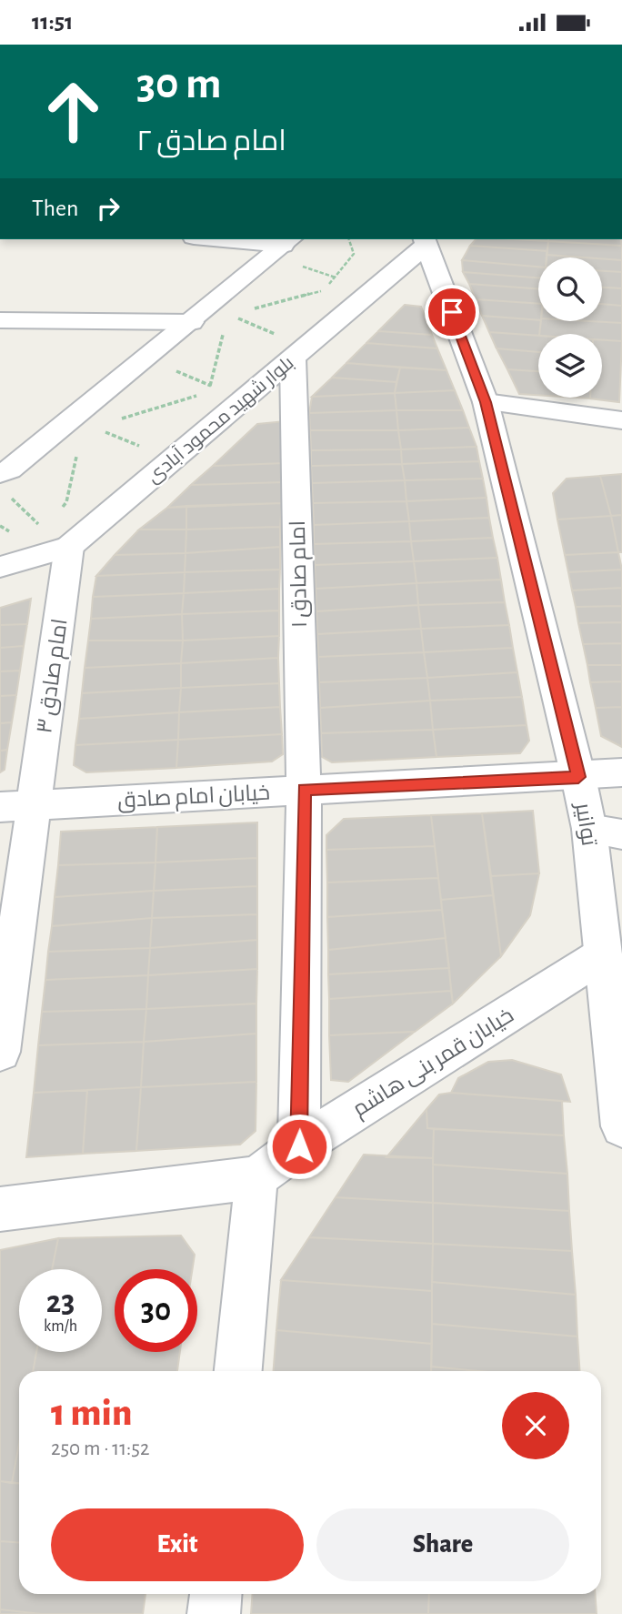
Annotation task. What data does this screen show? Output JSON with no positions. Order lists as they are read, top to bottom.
{
  "streets": {
    "street": [
      "بلوار شهید محمود آبادی",
      "امام صادق ۱",
      "امام صادق ۳",
      "خیابان امام صادق",
      "توانیر",
      "خیابان قمر بنی هاشم"
    ]
  },
  "crossings": [
    ["بلوار شهید محمود آبادی", "امام صادق ۱"],
    ["بلوار شهید محمود آبادی", "امام صادق ۳"],
    ["بلوار شهید محمود آبادی", "توانیر"],
    ["امام صادق ۱", "خیابان امام صادق"],
    ["امام صادق ۱", "خیابان قمر بنی هاشم"],
    ["امام صادق ۳", "خیابان امام صادق"],
    ["خیابان امام صادق", "توانیر"],
    ["توانیر", "خیابان قمر بنی هاشم"]
  ],
  "page": {
    "status": "11:51",
    "turn": ["30 m", "امام صادق ۲"],
    "then": "Then",
    "speed": "23 km/h",
    "limit": "30",
    "heading": ["1 min", "250 m · 11:52"],
    "buttons": ["Exit", "Share"]
  }
}
